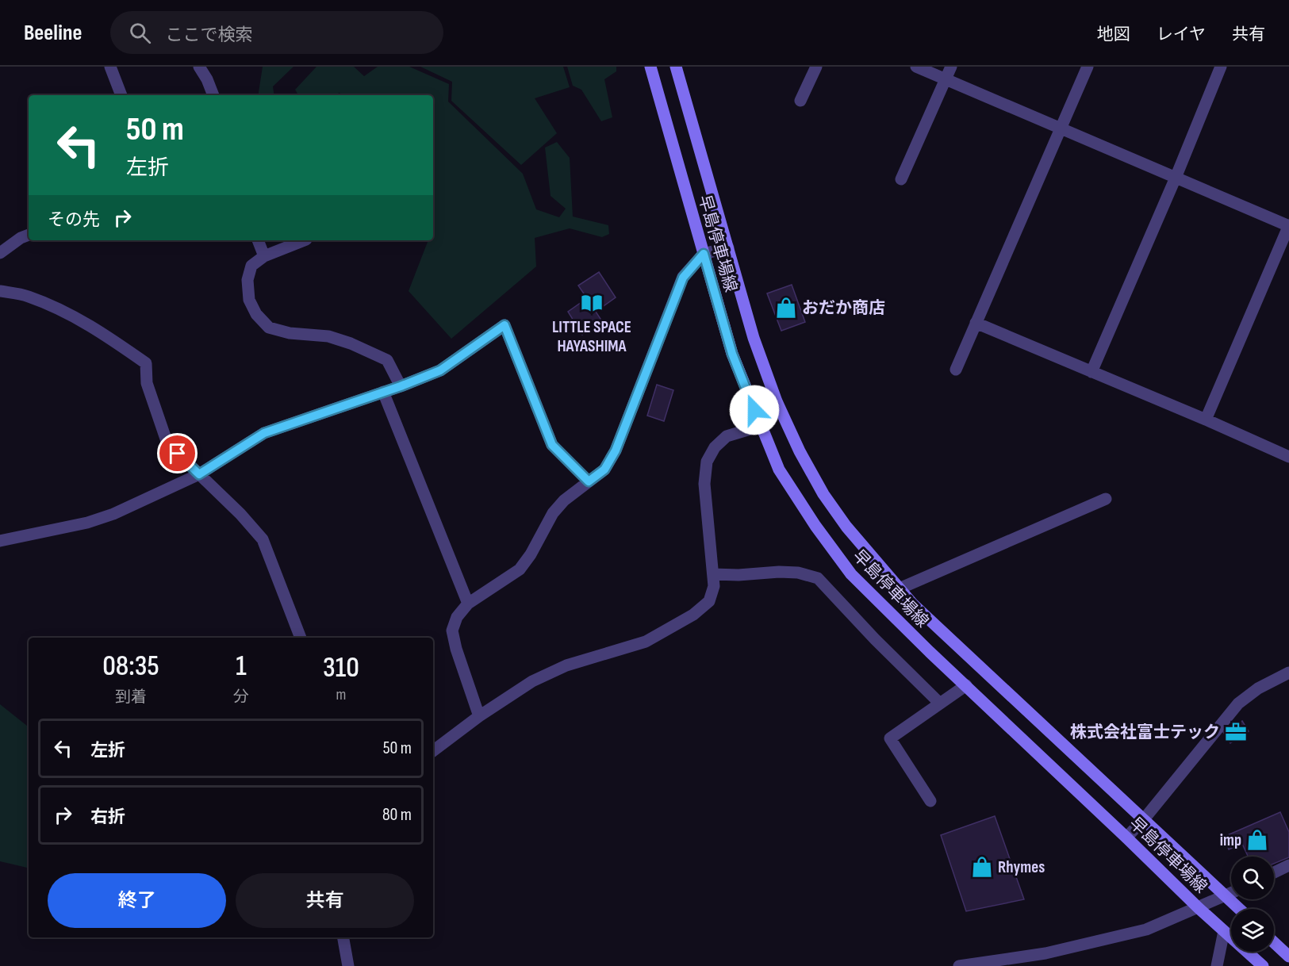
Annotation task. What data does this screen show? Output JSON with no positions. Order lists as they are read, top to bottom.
{
  "streets": {
    "main road": ["早島停車場線"]
  },
  "places": {
    "library": ["LITTLE SPACE HAYASHIMA"],
    "shop": ["おだか商店", "imp", "Rhymes"],
    "office": ["株式会社富士テック"]
  },
  "page": {
    "header": "Beeline",
    "search": "ここで検索",
    "nav": ["地図", "レイヤ", "共有"],
    "turn": ["50 m", "左折"],
    "then": "その先",
    "eta": [
      "08:35",
      "到着",
      "1",
      "分",
      "310",
      "m"
    ],
    "list": [
      {
        "name": "左折",
        "value": "50 m"
      },
      {
        "name": "右折",
        "value": "80 m"
      }
    ],
    "buttons": ["終了", "共有"]
  }
}
